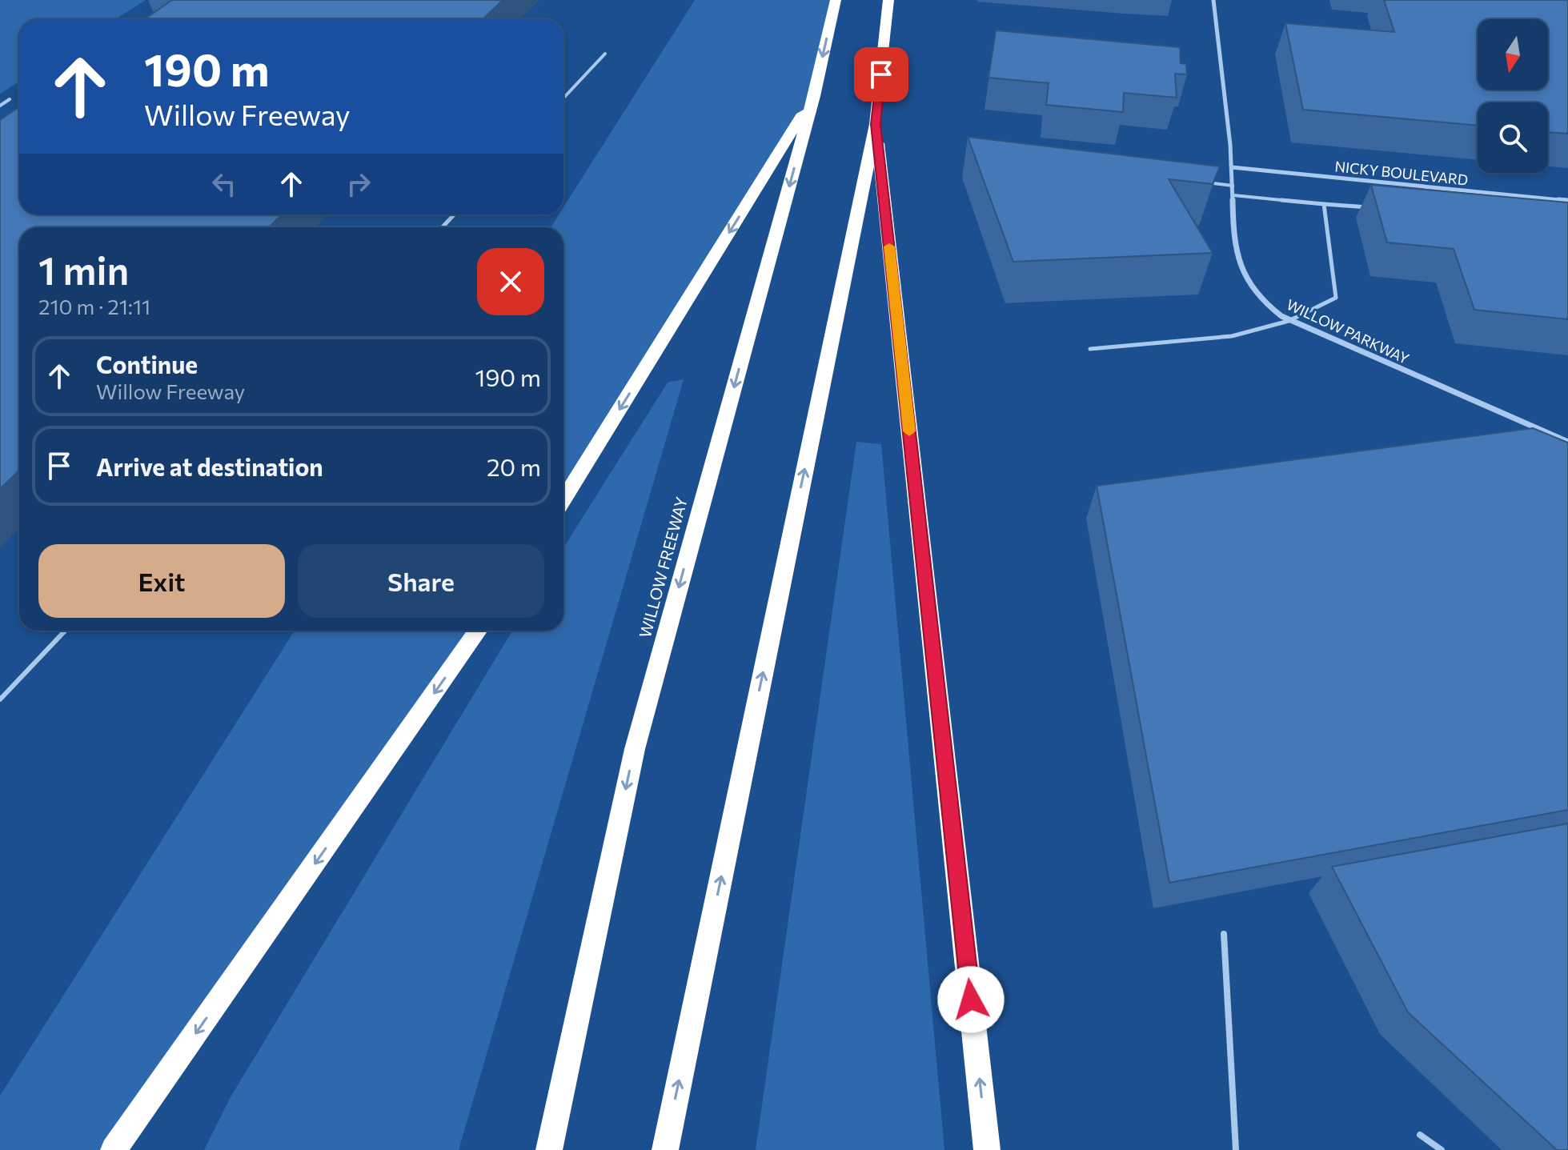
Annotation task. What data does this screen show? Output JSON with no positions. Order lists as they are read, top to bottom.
{
  "streets": {
    "highway": ["WILLOW FREEWAY"],
    "street": ["NICKY BOULEVARD", "WILLOW PARKWAY"]
  },
  "crossings": [
    ["NICKY BOULEVARD", "WILLOW PARKWAY"]
  ],
  "north": "bottom",
  "page": {
    "turn": ["190 m", "Willow Freeway"],
    "heading": ["1 min", "210 m · 21:11"],
    "list": [
      {
        "name": "Continue",
        "note": "Willow Freeway",
        "value": "190 m"
      },
      {
        "name": "Arrive at destination",
        "value": "20 m"
      }
    ],
    "buttons": ["Exit", "Share"]
  }
}
